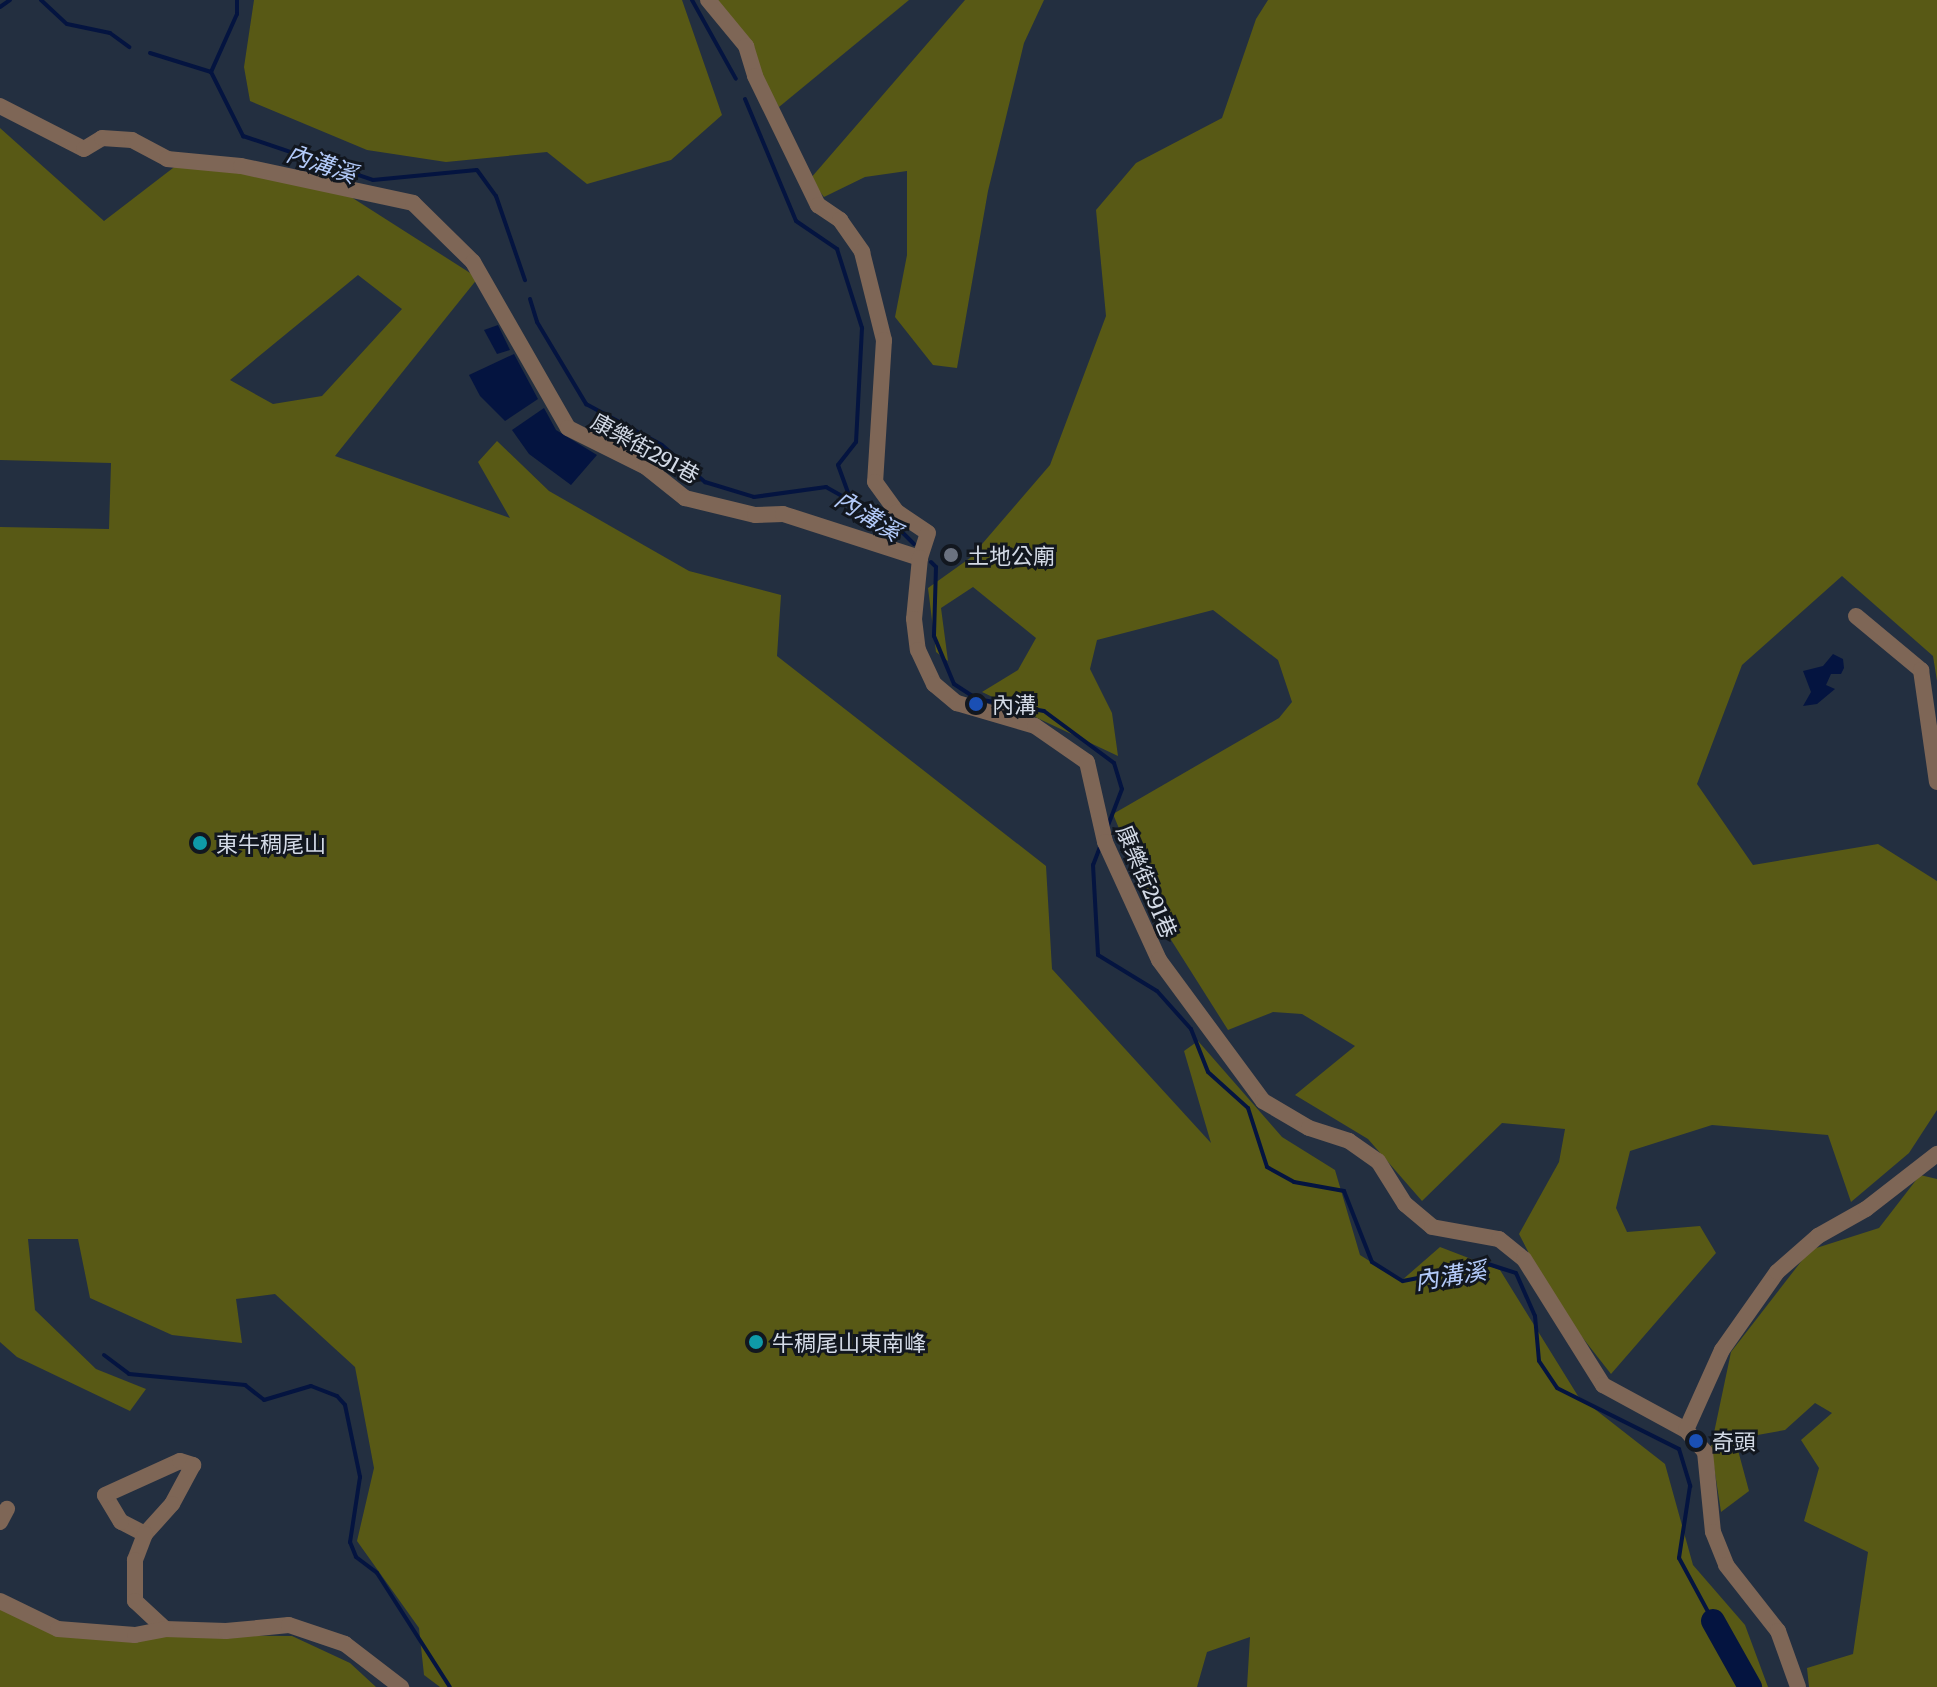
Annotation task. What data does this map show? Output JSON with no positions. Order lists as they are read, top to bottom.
{
  "streets": {
    "street": ["康樂街291巷"]
  },
  "water": ["內溝溪"],
  "places": [
    "土地公廟",
    "內溝",
    "東牛稠尾山",
    "牛稠尾山東南峰",
    "奇頭"
  ]
}
